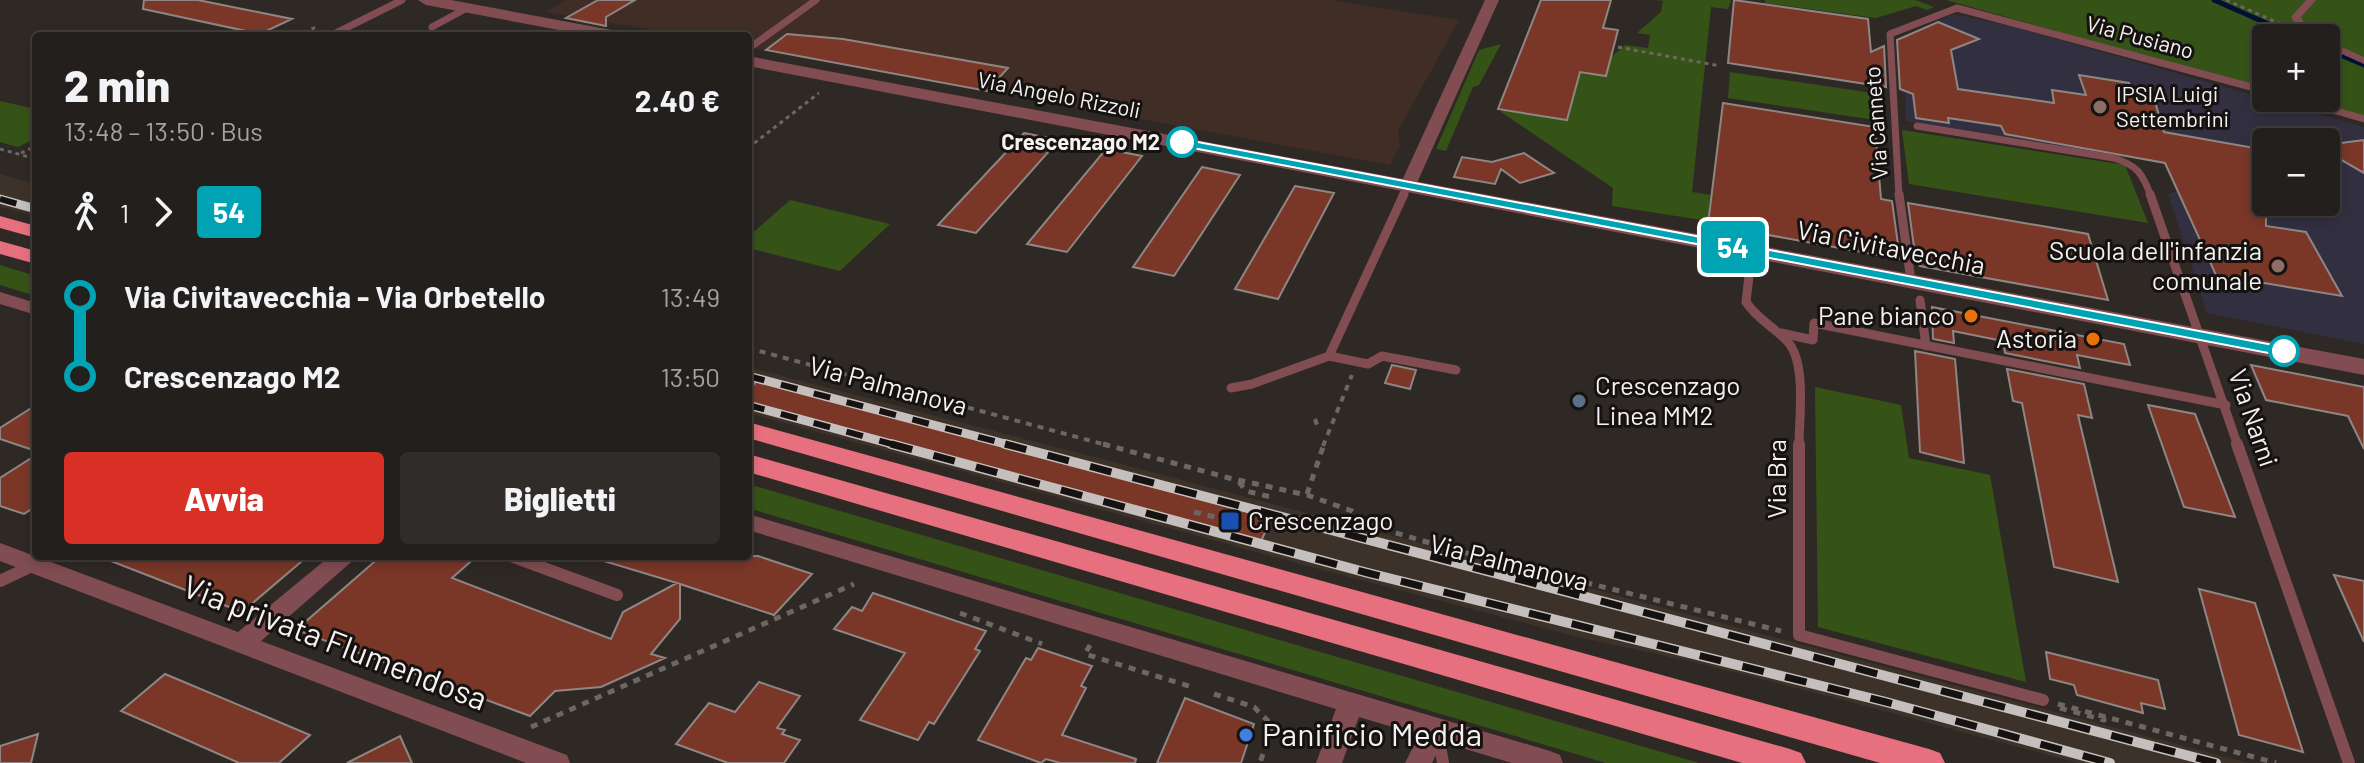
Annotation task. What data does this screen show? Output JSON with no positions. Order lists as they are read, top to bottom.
{
  "streets": {
    "street": ["Via Angelo Rizzoli", "Via Civitavecchia", "Via privata Flumendosa"],
    "lane": [
      "Via Pusiano",
      "Via Canneto",
      "Via Narni",
      "Via Bra"
    ],
    "path": ["Via Palmanova"]
  },
  "crossings": [
    ["Via Pusiano", "Via Canneto"],
    ["Via Angelo Rizzoli", "Via Civitavecchia"],
    ["Via Canneto", "Via Civitavecchia"],
    ["Via Civitavecchia", "Via Narni"],
    ["Via Civitavecchia", "Via Bra"],
    ["Via Palmanova", "Via Bra"]
  ],
  "places": {
    "other": [
      "IPSIA Luigi Settembrini",
      "Crescenzago M2",
      "Scuola dell'infanzia comunale",
      "Pane bianco",
      "Astoria",
      "Crescenzago Linea MM2",
      "Panificio Medda"
    ],
    "transit": ["Crescenzago"]
  },
  "lines": ["bus line 54"],
  "page": {
    "on_map": "54",
    "map_buttons": ["+", "−"],
    "heading": ["2 min", "13:48 – 13:50 · Bus", "2.40 €"],
    "legs": ["1", "54"],
    "list": [
      {
        "name": "Via Civitavecchia - Via Orbetello",
        "value": "13:49"
      },
      {
        "name": "Crescenzago M2",
        "value": "13:50"
      }
    ],
    "buttons": ["Avvia", "Biglietti"]
  }
}
